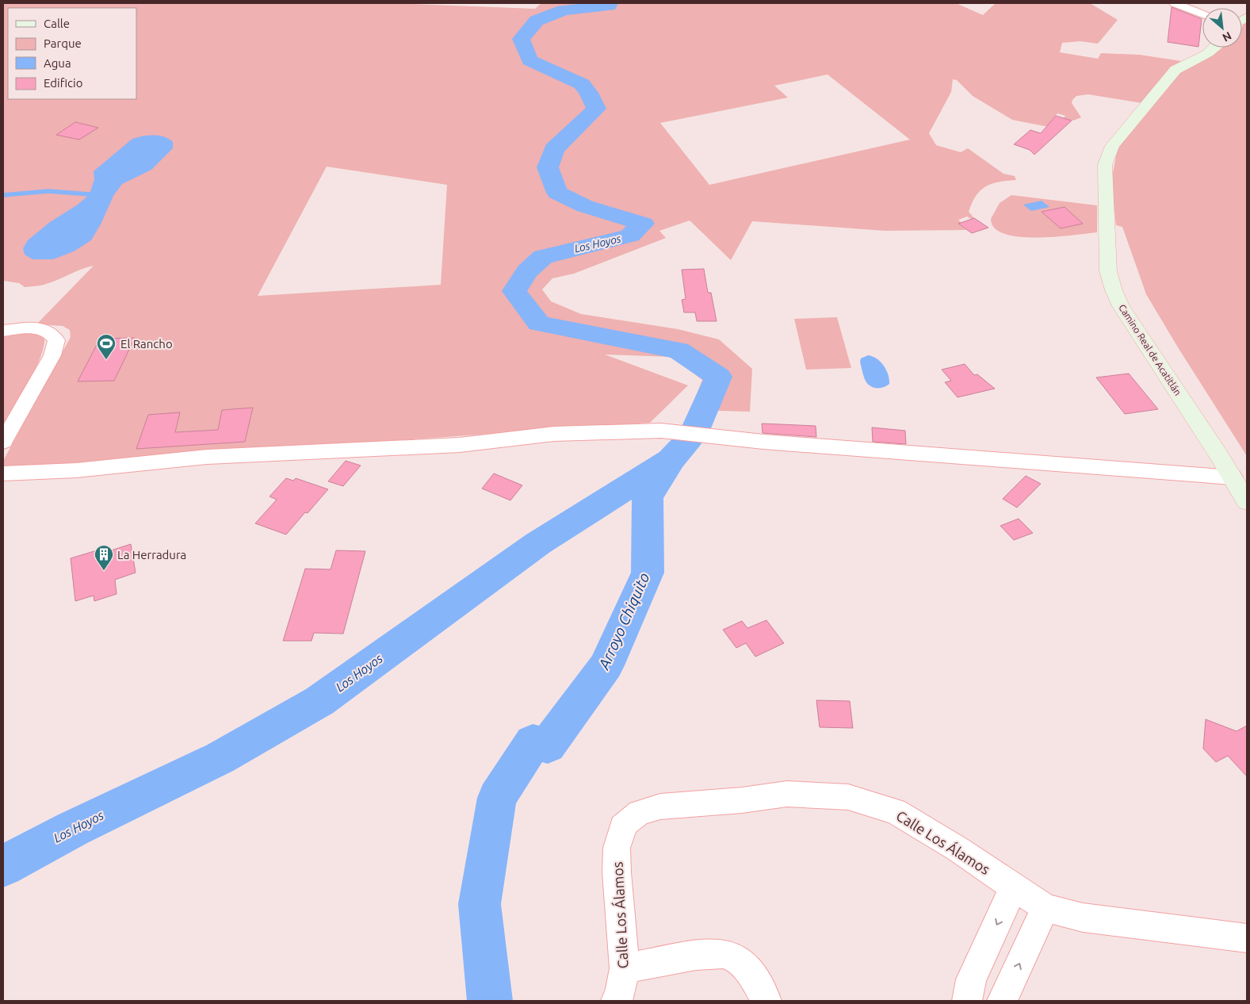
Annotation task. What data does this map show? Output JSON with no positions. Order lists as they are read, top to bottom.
{
  "streets": {
    "main road": ["Camino Real de Acatitlán"],
    "street": ["Calle Los Álamos"]
  },
  "water": ["Los Hoyos", "Arroyo Chiquito"],
  "places": {
    "sports": ["El Rancho"],
    "building": ["La Herradura"]
  },
  "legend": [
    "Calle",
    "Parque",
    "Agua",
    "Edificio"
  ],
  "north": "bottom right"
}
